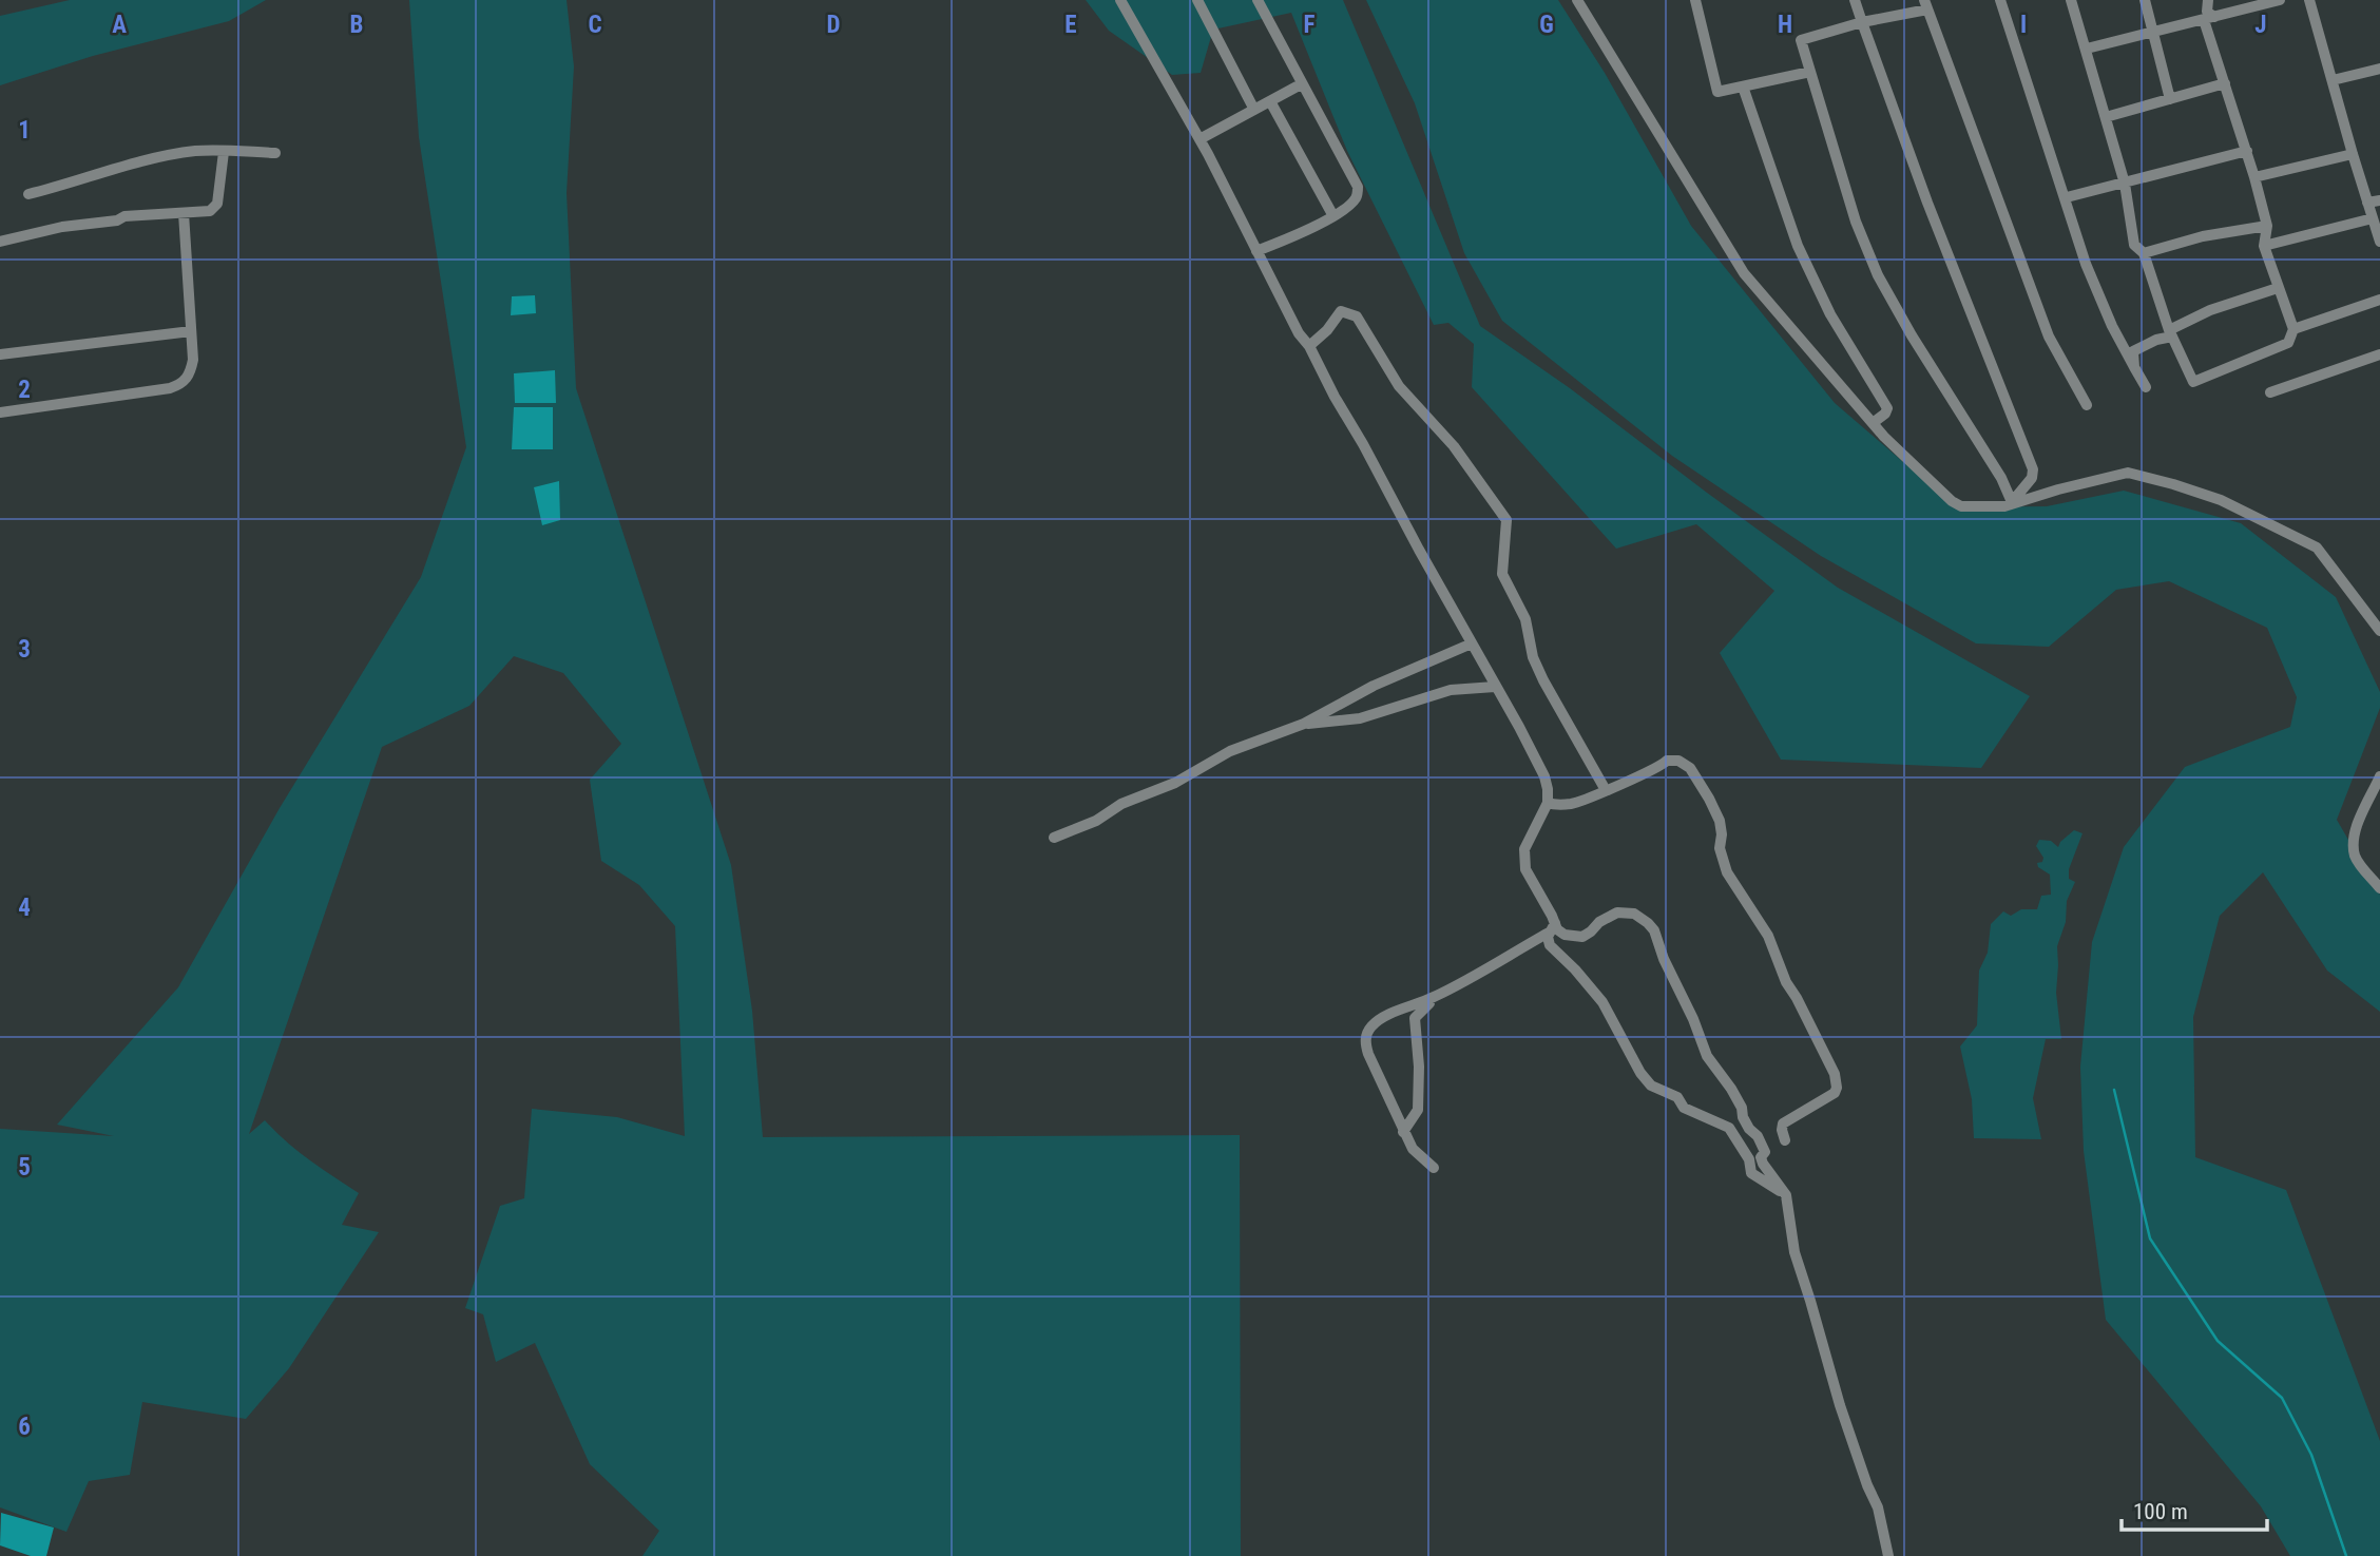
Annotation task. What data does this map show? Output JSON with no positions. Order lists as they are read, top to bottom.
{
  "scale_bar": "100 m",
  "grid": {
    "columns": [
      "A",
      "B",
      "C",
      "D",
      "E",
      "F",
      "G",
      "H",
      "I",
      "J"
    ],
    "rows": [
      "1",
      "2",
      "3",
      "4",
      "5",
      "6"
    ]
  }
}
